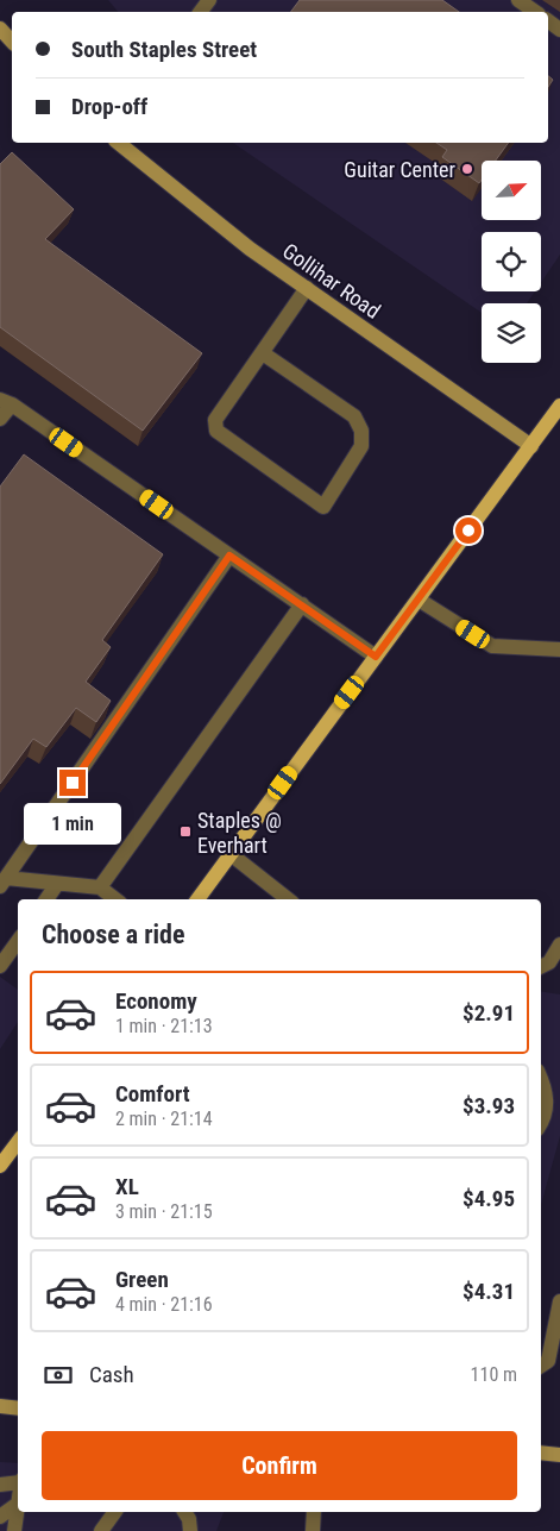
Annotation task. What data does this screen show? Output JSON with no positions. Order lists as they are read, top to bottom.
{
  "streets": {
    "main road": ["Gollihar Road"]
  },
  "places": {
    "other": ["Guitar Center"],
    "transit": ["Staples @ Everhart"]
  },
  "north": "top right",
  "page": {
    "banner": ["South Staples Street", "Drop-off"],
    "bubble": "1 min",
    "heading": "Choose a ride",
    "list": [
      {
        "name": "Economy",
        "note": "1 min · 21:13",
        "value": "$2.91"
      },
      {
        "name": "Comfort",
        "note": "2 min · 21:14",
        "value": "$3.93"
      },
      {
        "name": "XL",
        "note": "3 min · 21:15",
        "value": "$4.95"
      },
      {
        "name": "Green",
        "note": "4 min · 21:16",
        "value": "$4.31"
      }
    ],
    "pay": ["Cash", "110 m"],
    "buttons": "Confirm"
  }
}
